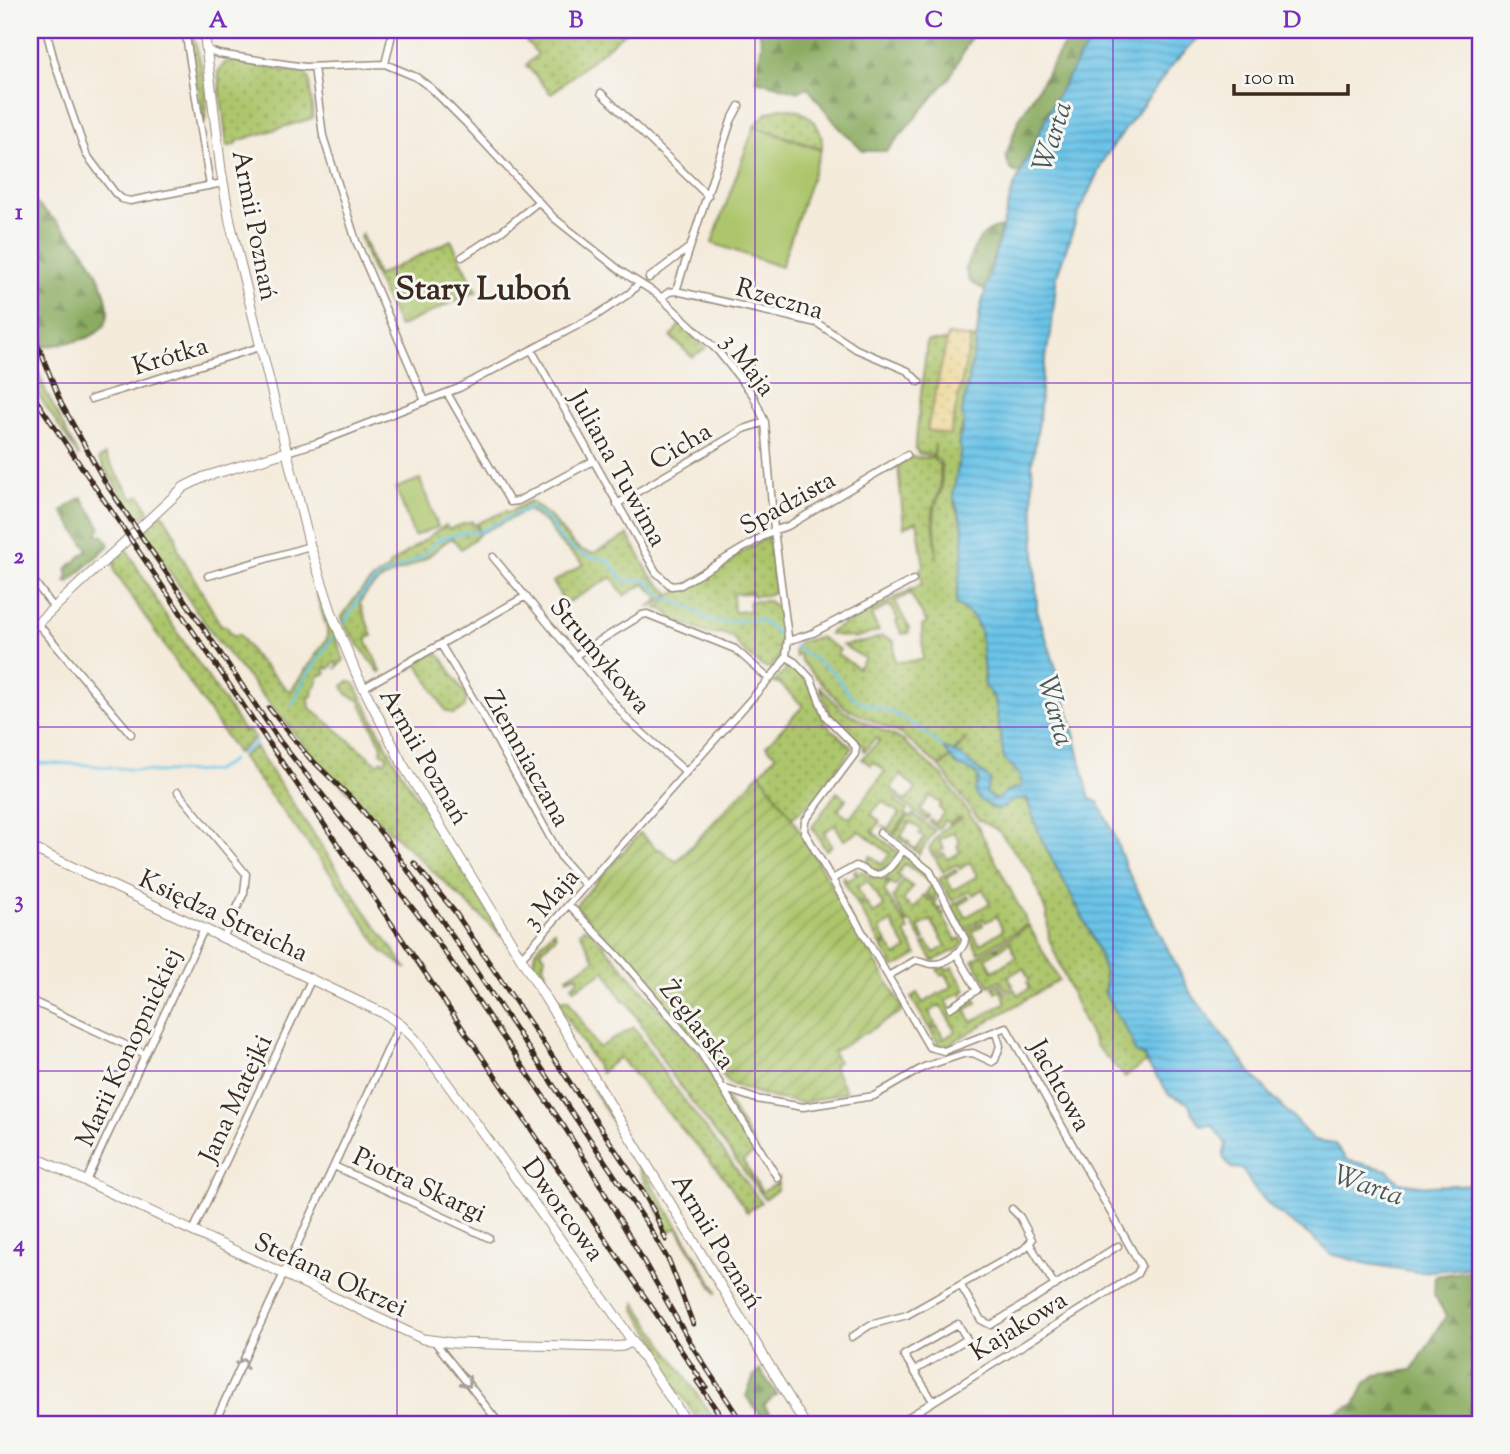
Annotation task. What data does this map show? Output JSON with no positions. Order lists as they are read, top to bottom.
{
  "streets": {
    "street": [
      "Armii Poznań",
      "Rzeczna",
      "Krótka",
      "3 Maja",
      "Cicha",
      "Juliana Tuwima",
      "Spadzista",
      "Strumykowa",
      "Ziemniaczana",
      "Księdza Streicha",
      "Żeglarska",
      "Marii Konopnickiej",
      "Jachtowa",
      "Jana Matejki",
      "Piotra Skargi",
      "Dworcowa",
      "Stefana Okrzei",
      "Kajakowa"
    ]
  },
  "crossings": [
    ["Armii Poznań", "Krótka"],
    ["Armii Poznań", "3 Maja"],
    ["3 Maja", "Cicha"],
    ["3 Maja", "Spadzista"],
    ["3 Maja", "Strumykowa"],
    ["3 Maja", "Ziemniaczana"],
    ["3 Maja", "Żeglarska"],
    ["3 Maja", "Jachtowa"],
    ["Cicha", "Juliana Tuwima"],
    ["Juliana Tuwima", "Spadzista"],
    ["Księdza Streicha", "Marii Konopnickiej"],
    ["Księdza Streicha", "Jana Matejki"],
    ["Księdza Streicha", "Dworcowa"],
    ["Żeglarska", "Jachtowa"],
    ["Marii Konopnickiej", "Stefana Okrzei"],
    ["Jachtowa", "Kajakowa"],
    ["Jana Matejki", "Stefana Okrzei"],
    ["Dworcowa", "Stefana Okrzei"]
  ],
  "districts": ["Stary Luboń"],
  "water": ["Warta"],
  "scale_bar": "100 m",
  "grid": {
    "columns": [
      "A",
      "B",
      "C",
      "D"
    ],
    "rows": [
      "1",
      "2",
      "3",
      "4"
    ]
  }
}
